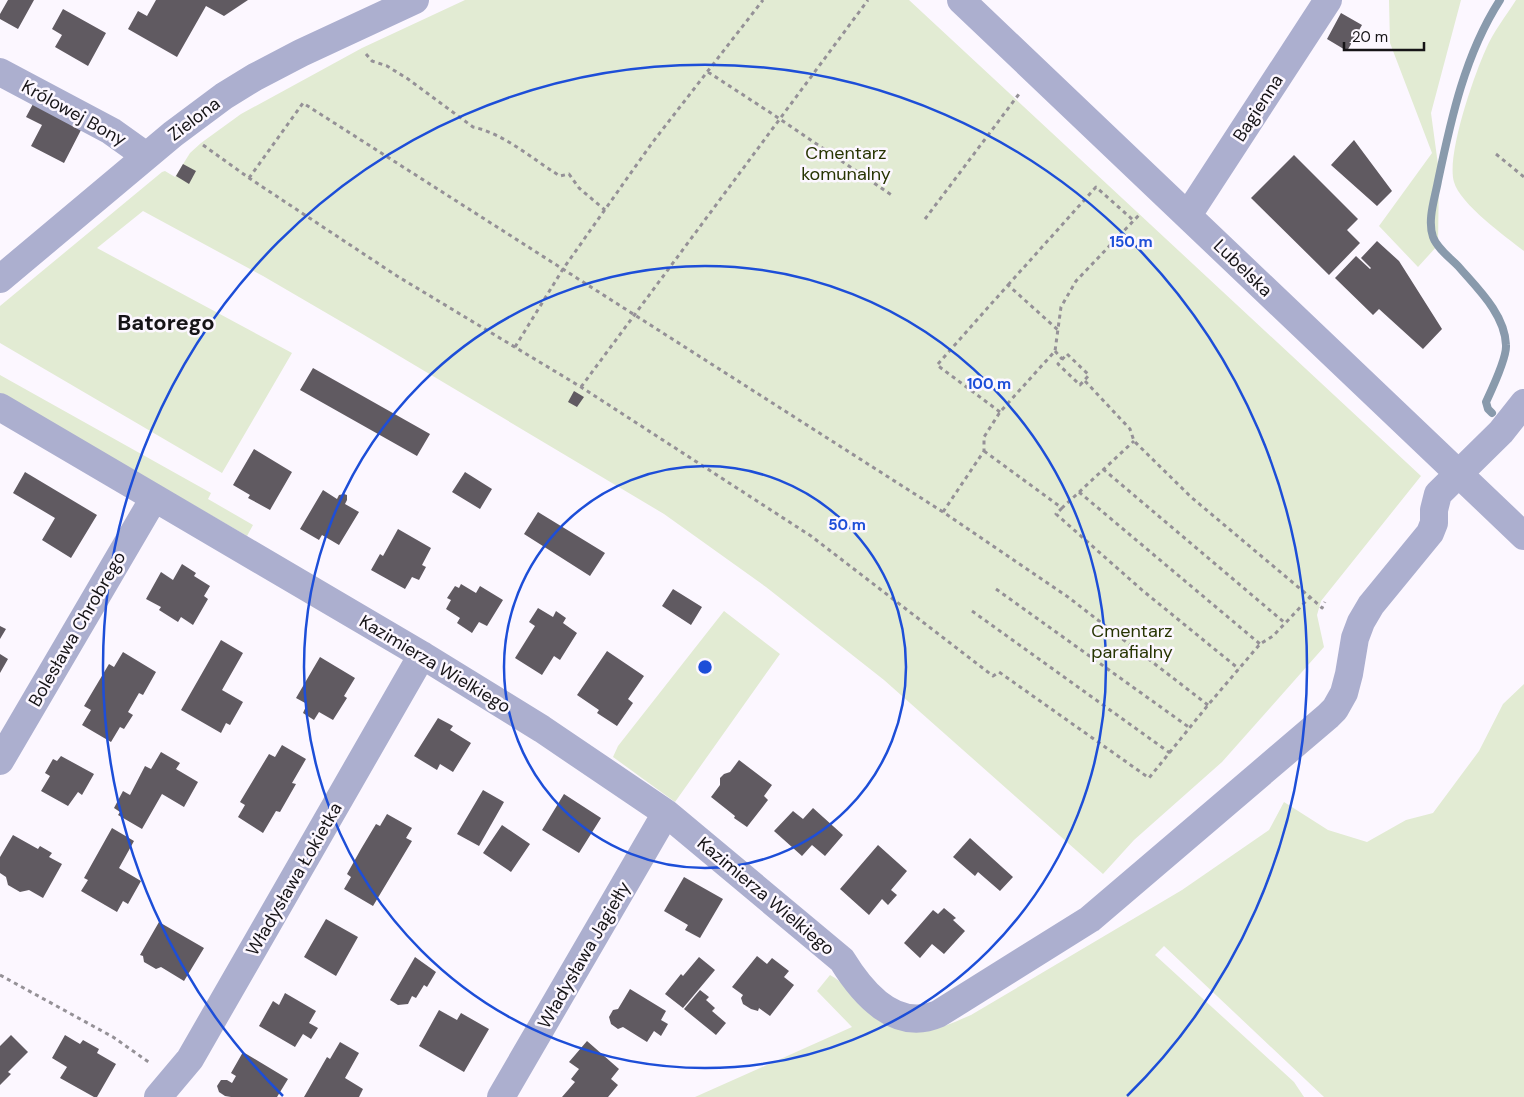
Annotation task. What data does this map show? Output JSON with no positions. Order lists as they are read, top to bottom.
{
  "streets": {
    "street": [
      "Bagienna",
      "Królowej Bony",
      "Zielona",
      "Lubelska",
      "Bolesława Chrobrego",
      "Kazimierza Wielkiego",
      "Władysława Łokietka",
      "Władysława Jagiełły"
    ]
  },
  "crossings": [
    ["Bagienna", "Lubelska"],
    ["Królowej Bony", "Zielona"],
    ["Lubelska", "Kazimierza Wielkiego"],
    ["Bolesława Chrobrego", "Kazimierza Wielkiego"],
    ["Kazimierza Wielkiego", "Władysława Łokietka"],
    ["Kazimierza Wielkiego", "Władysława Jagiełły"]
  ],
  "districts": ["Batorego"],
  "parks": ["Cmentarz komunalny", "Cmentarz parafialny"],
  "scale_bar": "20 m",
  "rings": ["150 m", "100 m", "50 m"]
}
